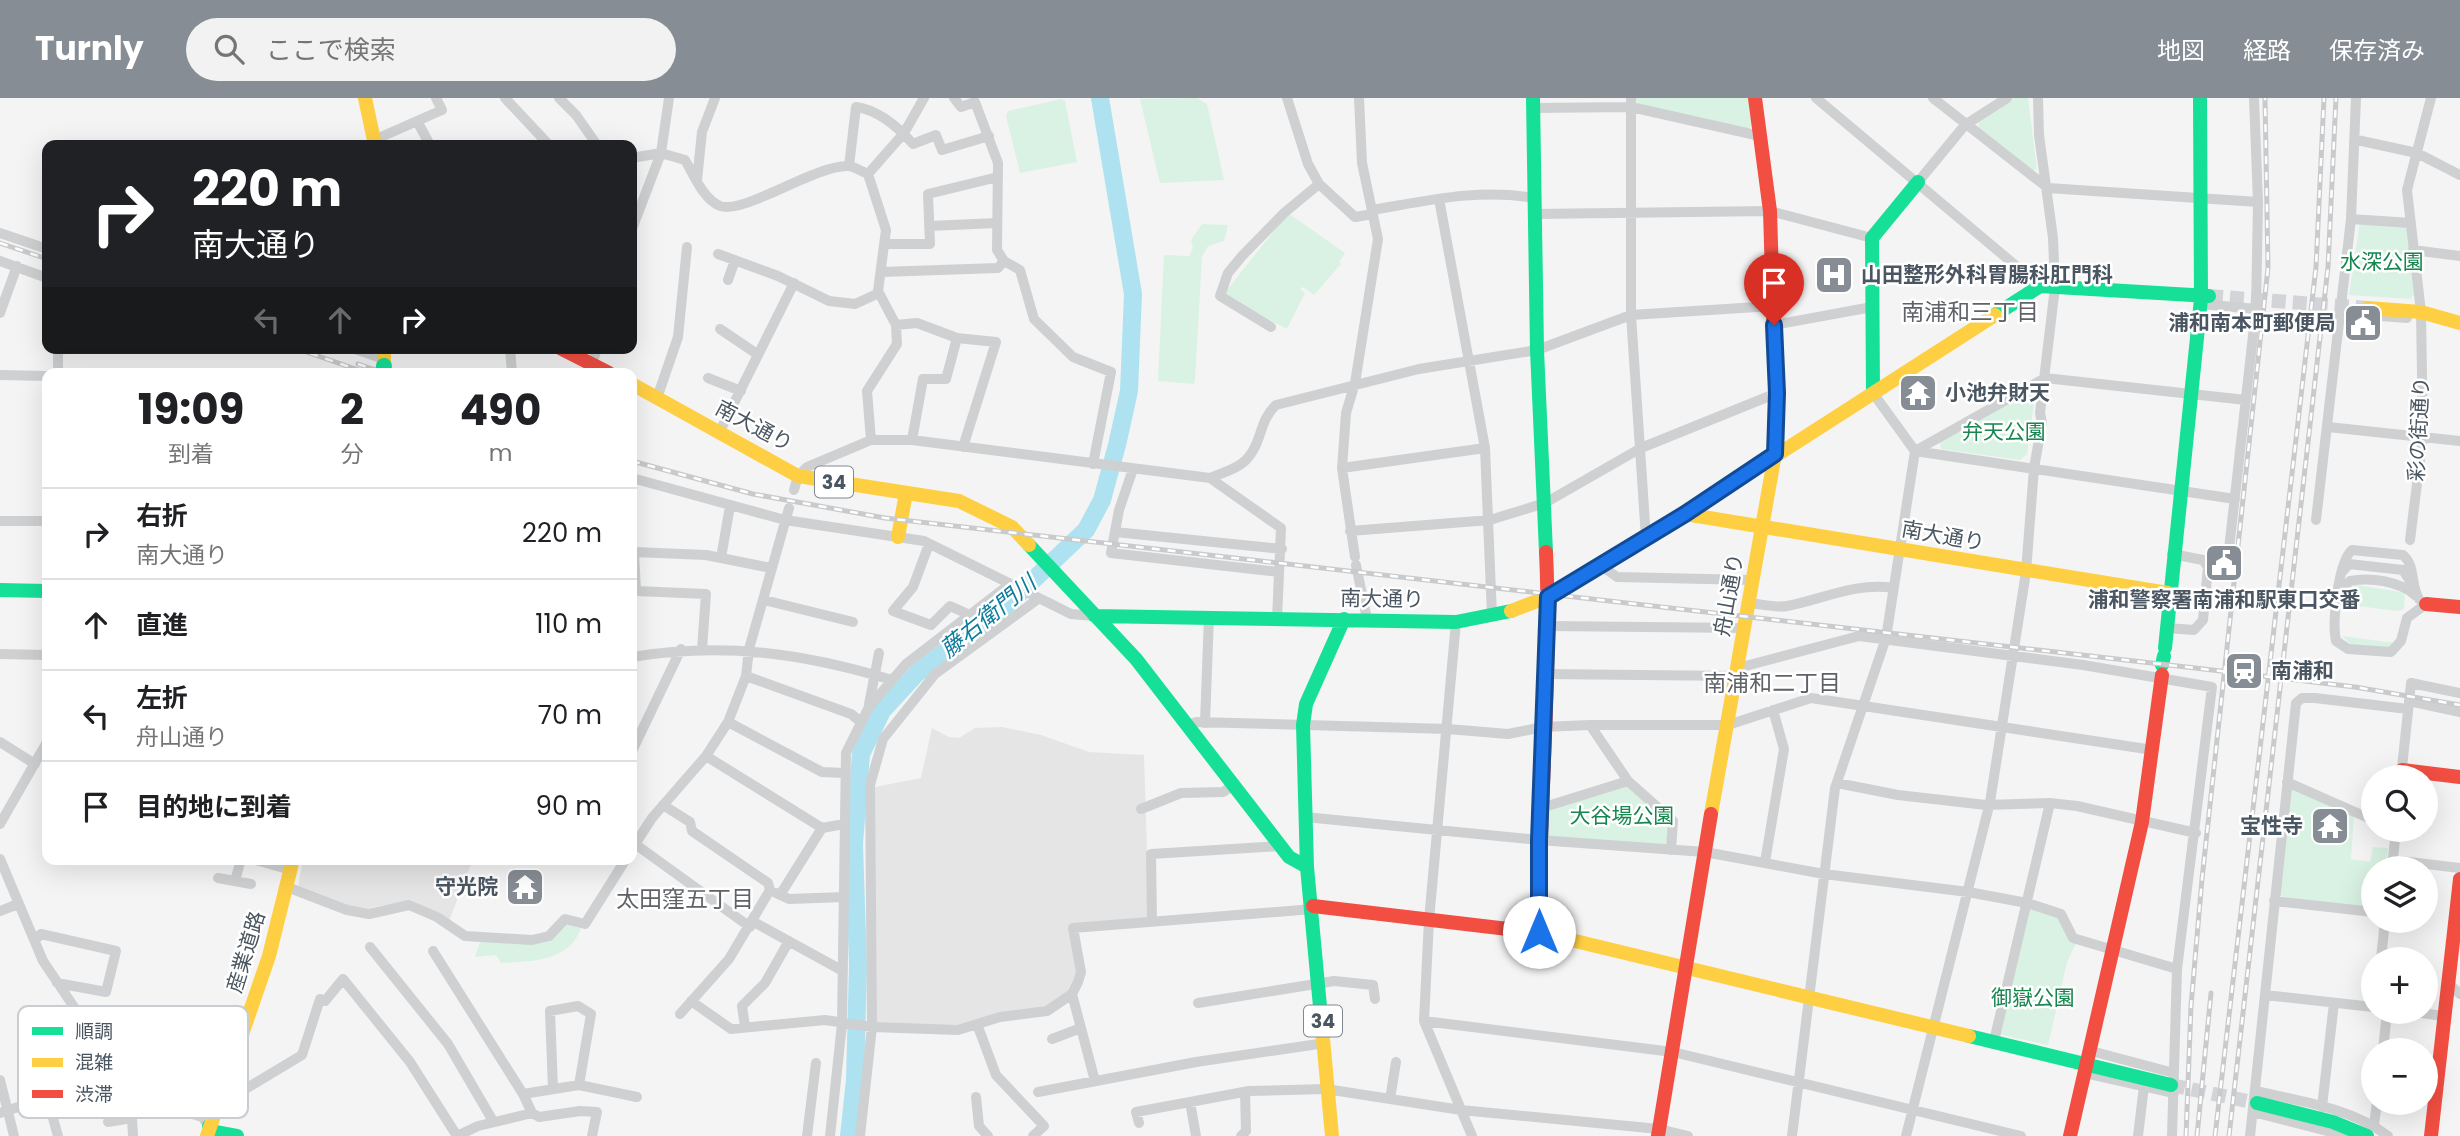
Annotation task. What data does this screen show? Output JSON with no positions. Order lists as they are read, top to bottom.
{
  "streets": {
    "street": [
      "南大通り",
      "彩の街通り",
      "34",
      "舟山通り",
      "産業道路"
    ]
  },
  "crossings": [
    ["南大通り", "34"],
    ["南大通り", "舟山通り"]
  ],
  "districts": ["南浦和三丁目", "南浦和二丁目", "太田窪五丁目"],
  "water": ["藤右衛門川"],
  "parks": [
    "水深公園",
    "弁天公園",
    "大谷場公園",
    "御嶽公園"
  ],
  "places": {
    "hospital": ["山田整形外科胃腸科肛門科"],
    "public building": ["浦和南本町郵便局", "浦和警察署南浦和駅東口交番"],
    "temple": ["小池弁財天", "宝性寺", "守光院"],
    "station": ["南浦和"]
  },
  "legend": ["順調", "混雑", "渋滞"],
  "page": {
    "header": "Turnly",
    "search": "ここで検索",
    "nav": ["地図", "経路", "保存済み"],
    "turn": ["220 m", "南大通り"],
    "eta": [
      "19:09",
      "到着",
      "2",
      "分",
      "490",
      "m"
    ],
    "list": [
      {
        "name": "右折",
        "note": "南大通り",
        "value": "220 m"
      },
      {
        "name": "直進",
        "value": "110 m"
      },
      {
        "name": "左折",
        "note": "舟山通り",
        "value": "70 m"
      },
      {
        "name": "目的地に到着",
        "value": "90 m"
      }
    ],
    "map_buttons": ["+", "−"]
  }
}
